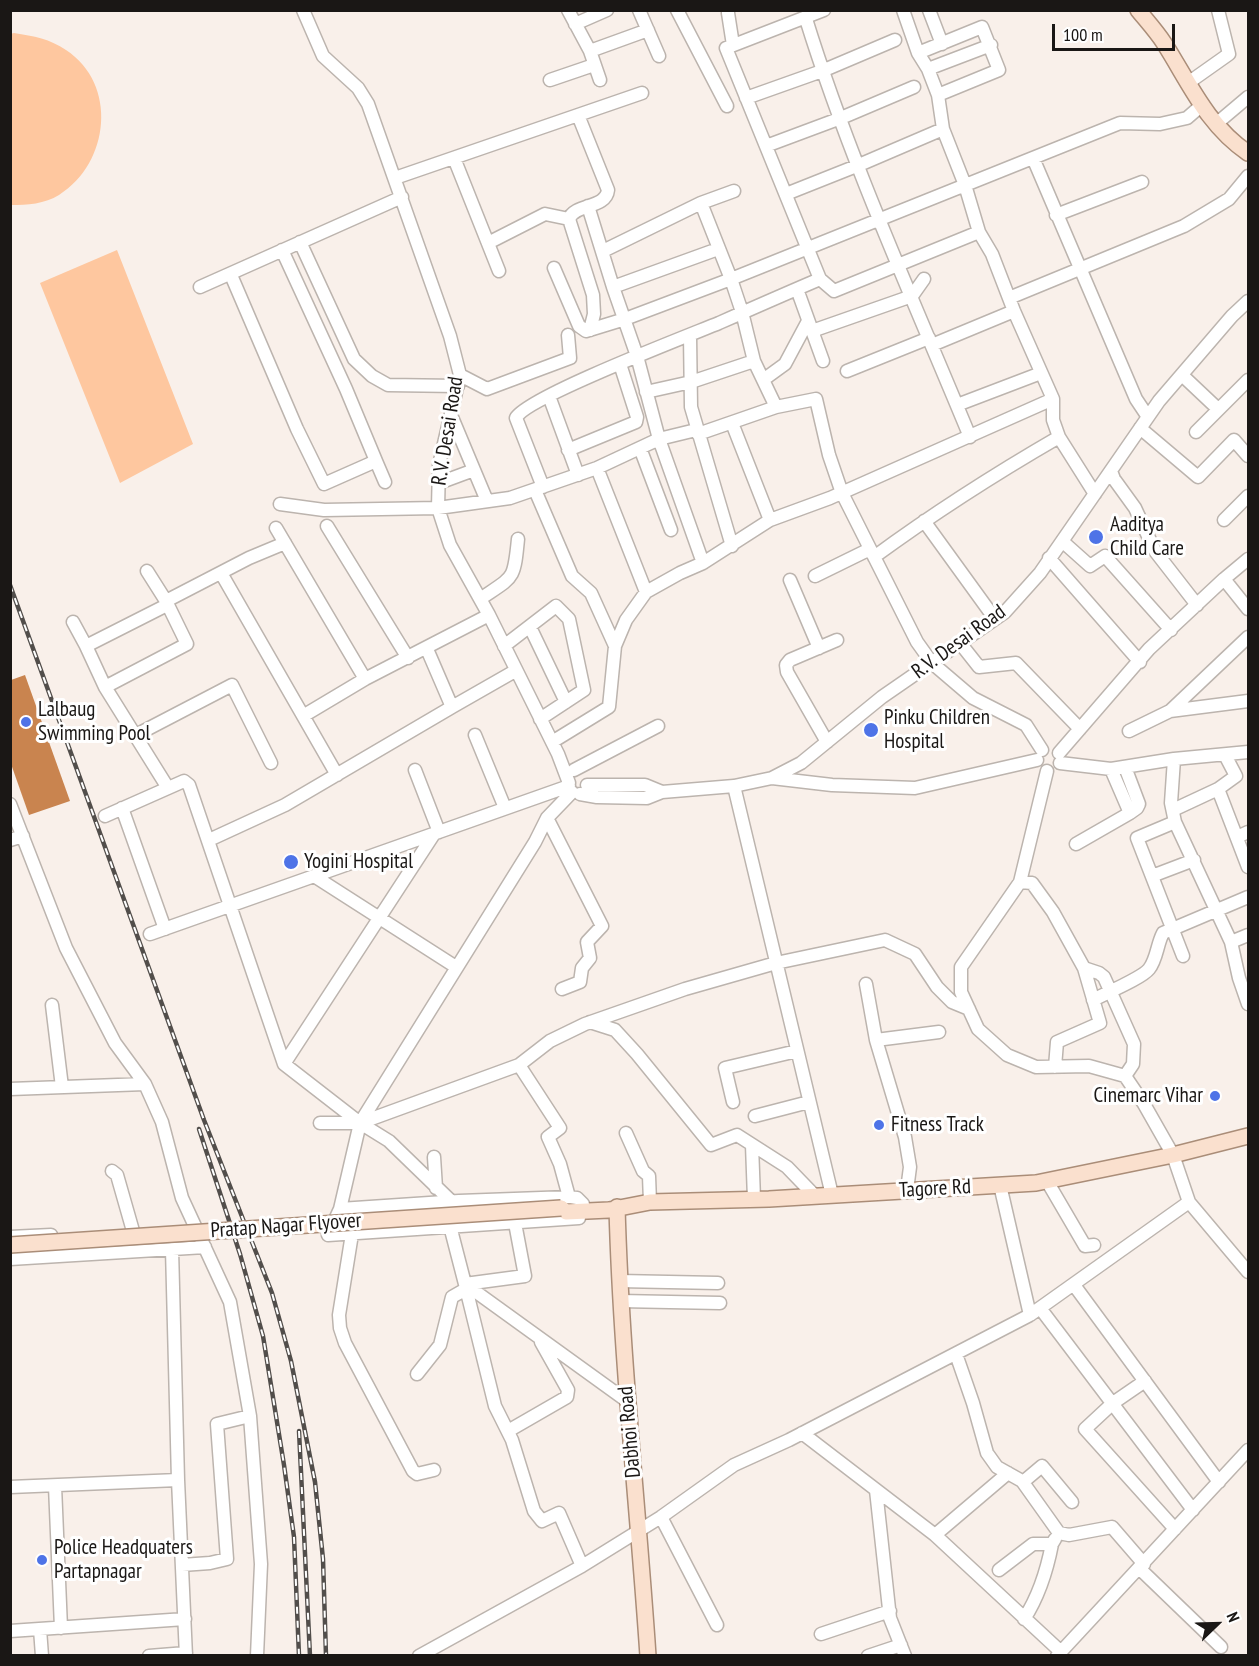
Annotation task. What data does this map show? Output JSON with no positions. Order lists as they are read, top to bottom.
{
  "streets": {
    "main road": ["Tagore Rd", "Pratap Nagar Flyover", "Dabhoi Road"],
    "street": ["R.V. Desai Road"]
  },
  "crossings": [
    ["Tagore Rd", "Pratap Nagar Flyover"],
    ["Tagore Rd", "Dabhoi Road"],
    ["Pratap Nagar Flyover", "Dabhoi Road"]
  ],
  "places": [
    "Aaditya Child Care",
    "Lalbaug Swimming Pool",
    "Pinku Children Hospital",
    "Yogini Hospital",
    "Cinemarc Vihar",
    "Fitness Track",
    "Police Headquaters Partapnagar"
  ],
  "scale_bar": "100 m",
  "north": "top right"
}
